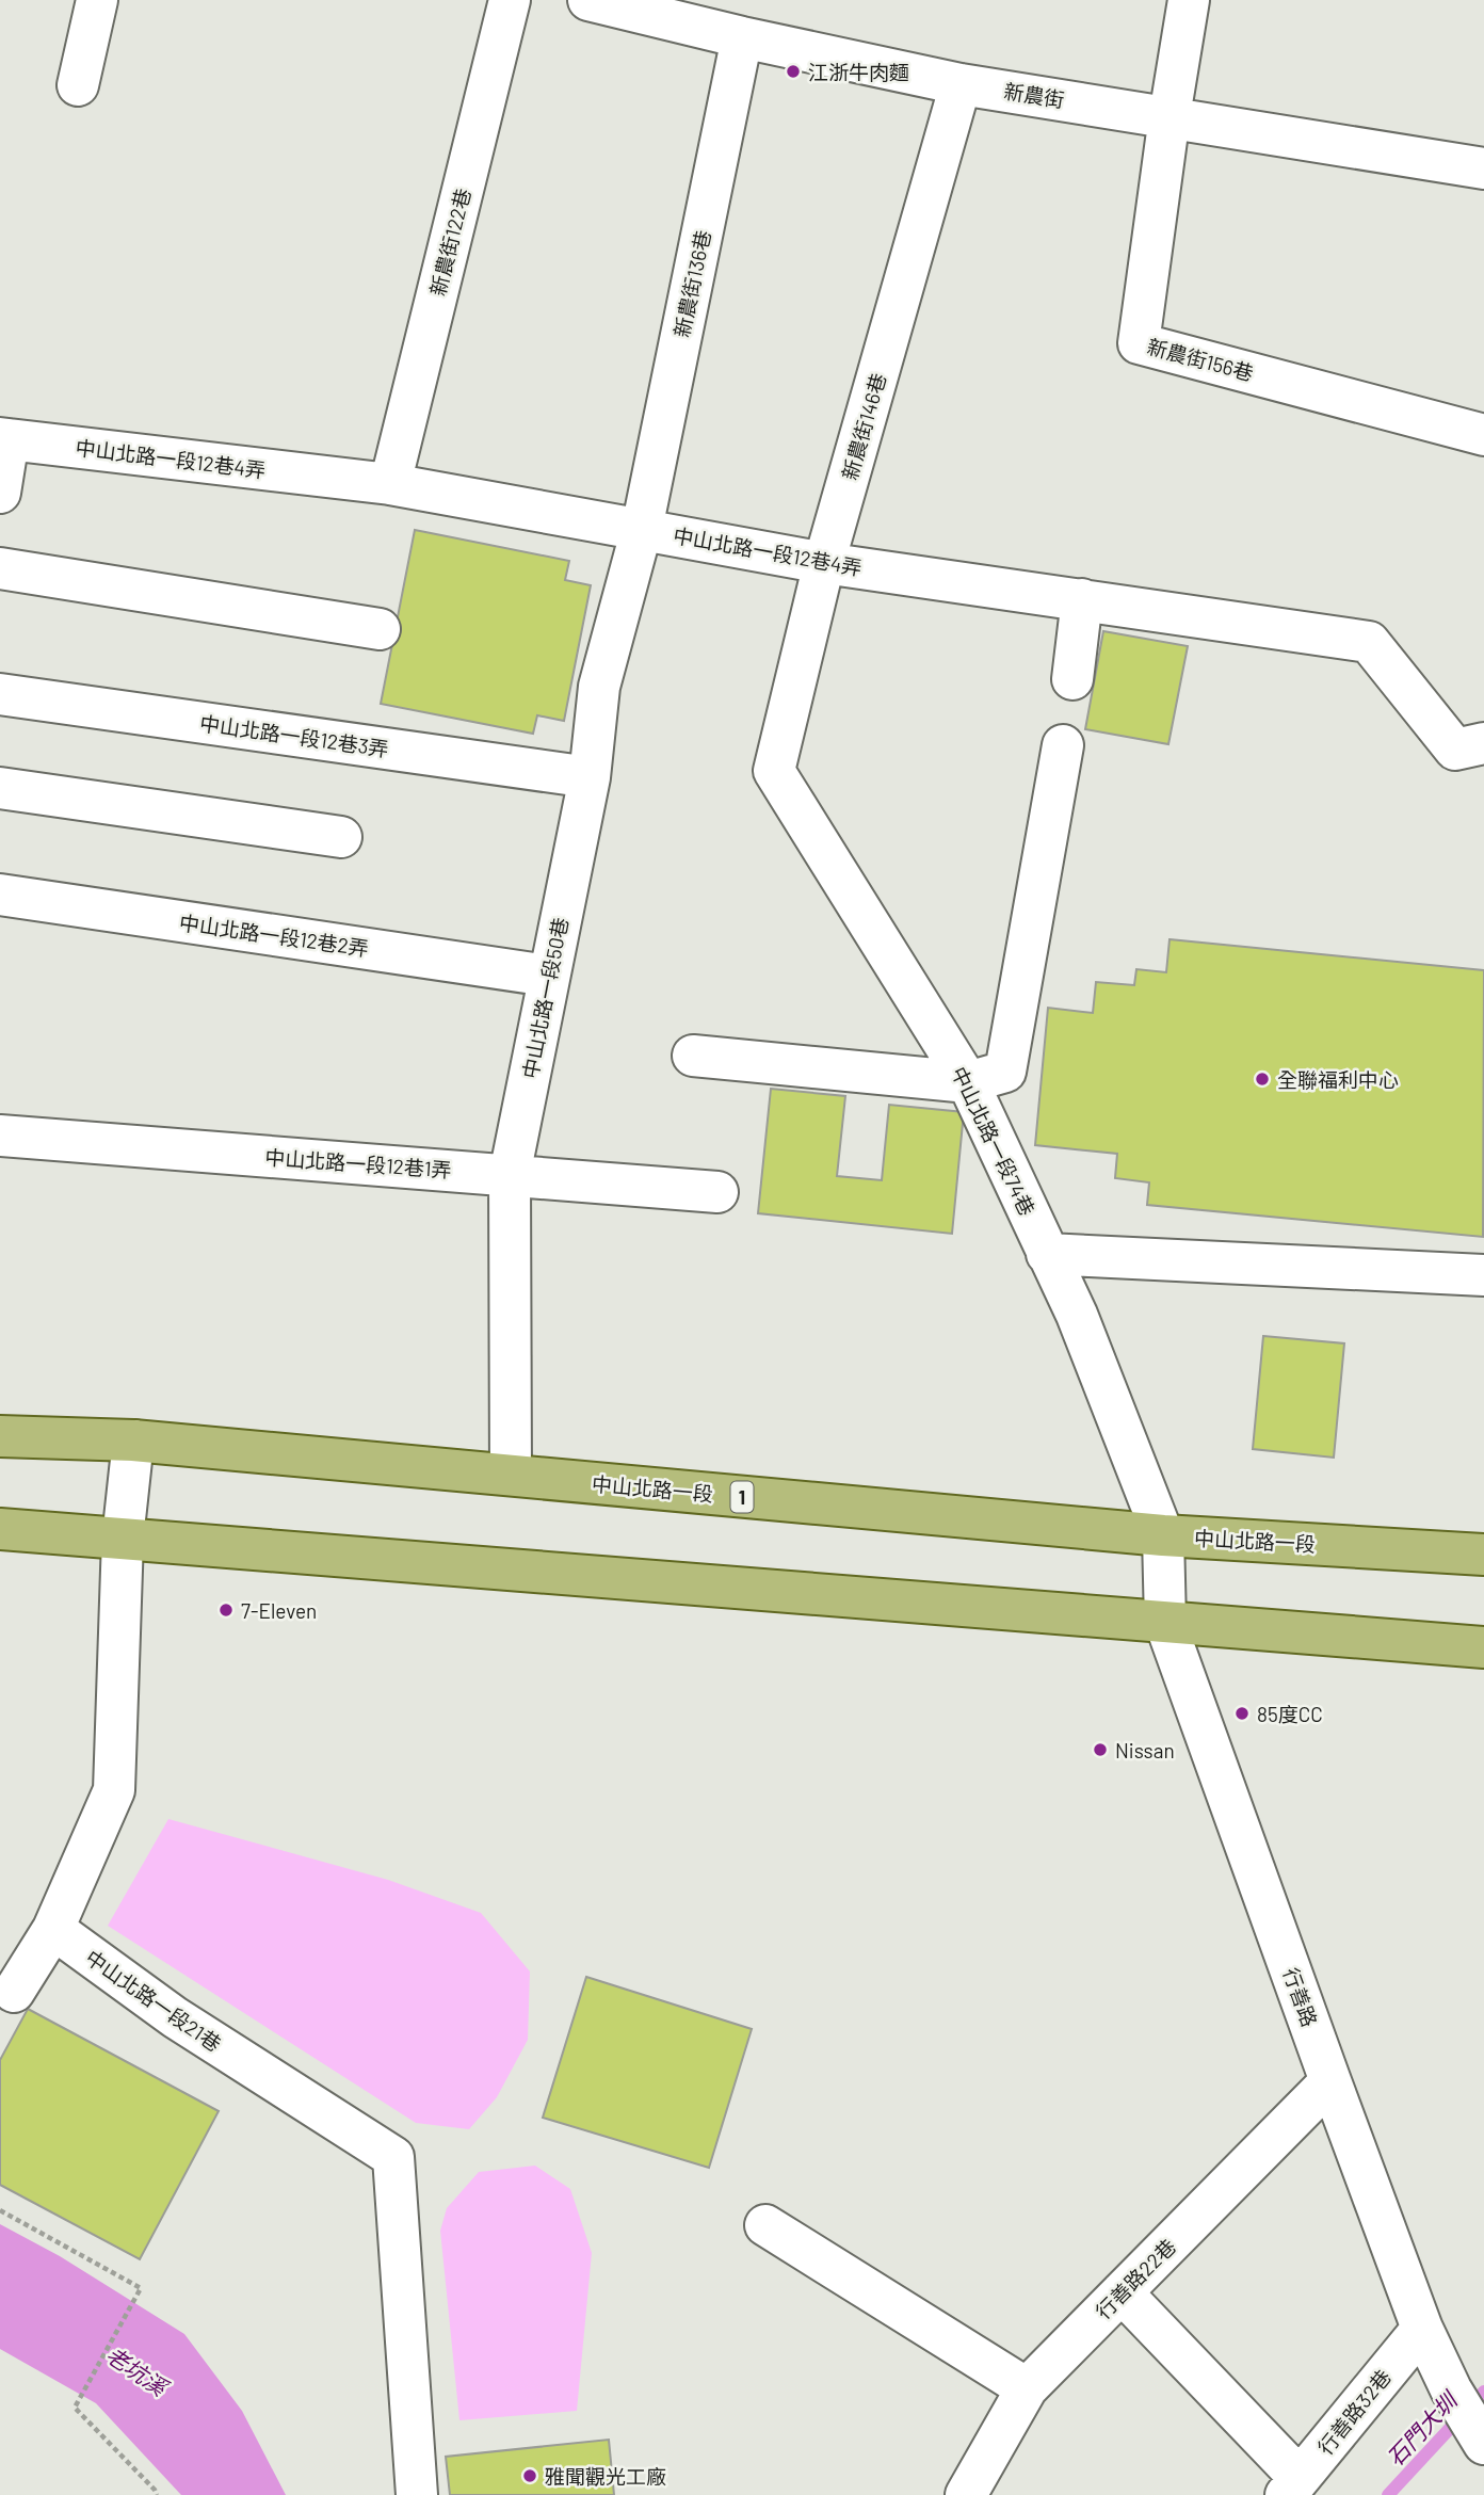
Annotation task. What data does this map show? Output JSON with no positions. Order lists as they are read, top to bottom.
{
  "streets": {
    "main road": ["中山北路一段", "1"],
    "street": [
      "新農街",
      "新農街122巷",
      "新農街136巷",
      "新農街156巷",
      "新農街146巷",
      "中山北路一段12巷4弄",
      "中山北路一段12巷3弄",
      "中山北路一段12巷2弄",
      "中山北路一段50巷",
      "中山北路一段74巷",
      "中山北路一段12巷1弄",
      "行善路",
      "中山北路一段21巷",
      "行善路22巷",
      "行善路32巷"
    ]
  },
  "crossings": [
    ["新農街", "新農街136巷"],
    ["新農街", "新農街156巷"],
    ["新農街", "新農街146巷"],
    ["新農街122巷", "中山北路一段12巷4弄"],
    ["新農街136巷", "中山北路一段12巷4弄"],
    ["新農街136巷", "中山北路一段50巷"],
    ["新農街146巷", "中山北路一段12巷4弄"],
    ["新農街146巷", "中山北路一段74巷"],
    ["中山北路一段12巷4弄", "中山北路一段50巷"],
    ["中山北路一段12巷3弄", "中山北路一段50巷"],
    ["中山北路一段12巷2弄", "中山北路一段50巷"],
    ["中山北路一段50巷", "中山北路一段12巷1弄"],
    ["中山北路一段50巷", "中山北路一段"],
    ["中山北路一段74巷", "中山北路一段"],
    ["中山北路一段74巷", "行善路"],
    ["中山北路一段", "行善路"],
    ["行善路", "行善路22巷"],
    ["行善路", "行善路32巷"]
  ],
  "water": ["老坑溪", "石門大圳"],
  "places": [
    "江浙牛肉麵",
    "全聯福利中心",
    "7-Eleven",
    "85度CC",
    "Nissan",
    "雅聞觀光工廠"
  ]
}
